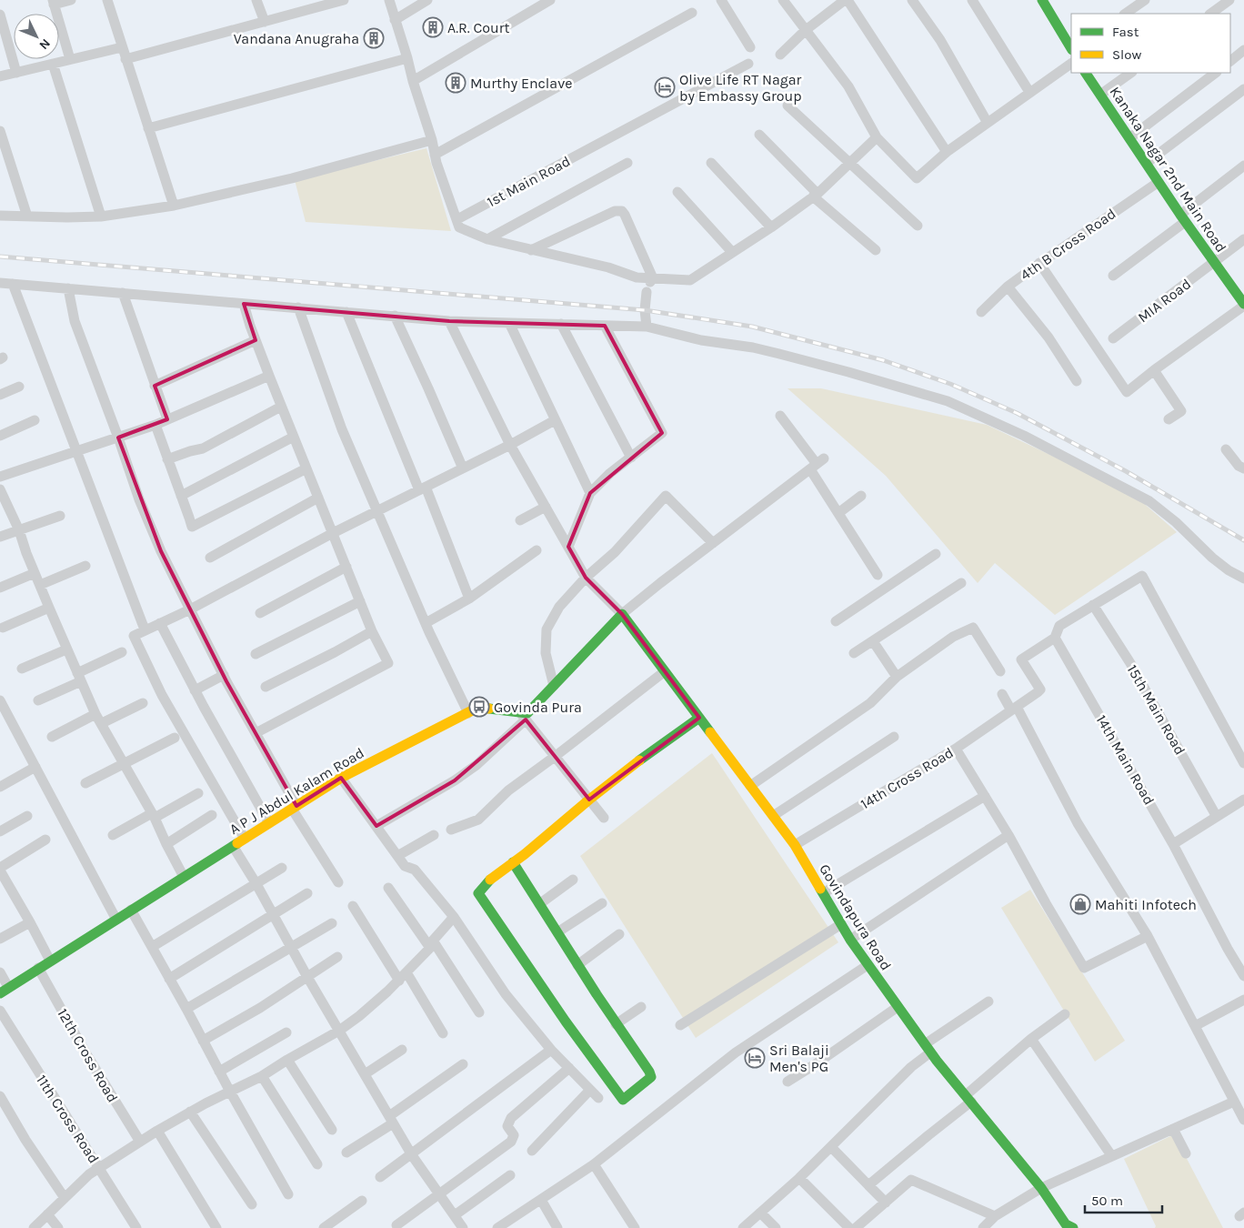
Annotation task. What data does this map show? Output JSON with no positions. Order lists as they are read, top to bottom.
{
  "streets": {
    "street": [
      "Kanaka Nagar 2nd Main Road",
      "1st Main Road",
      "4th B Cross Road",
      "MIA Road",
      "15th Main Road",
      "14th Main Road",
      "14th Cross Road",
      "A P J Abdul Kalam Road",
      "Govindapura Road",
      "12th Cross Road",
      "11th Cross Road"
    ]
  },
  "crossings": [
    ["Kanaka Nagar 2nd Main Road", "4th B Cross Road"],
    ["Kanaka Nagar 2nd Main Road", "MIA Road"],
    ["14th Cross Road", "Govindapura Road"],
    ["A P J Abdul Kalam Road", "12th Cross Road"]
  ],
  "places": {
    "building": ["A.R. Court", "Vandana Anugraha", "Murthy Enclave"],
    "hotel": ["Olive Life RT Nagar by Embassy Group", "Sri Balaji Men's PG"],
    "bus stop": ["Govinda Pura"],
    "shop": ["Mahiti Infotech"]
  },
  "legend": ["Fast", "Slow"],
  "scale_bar": "50 m",
  "north": "bottom right"
}
